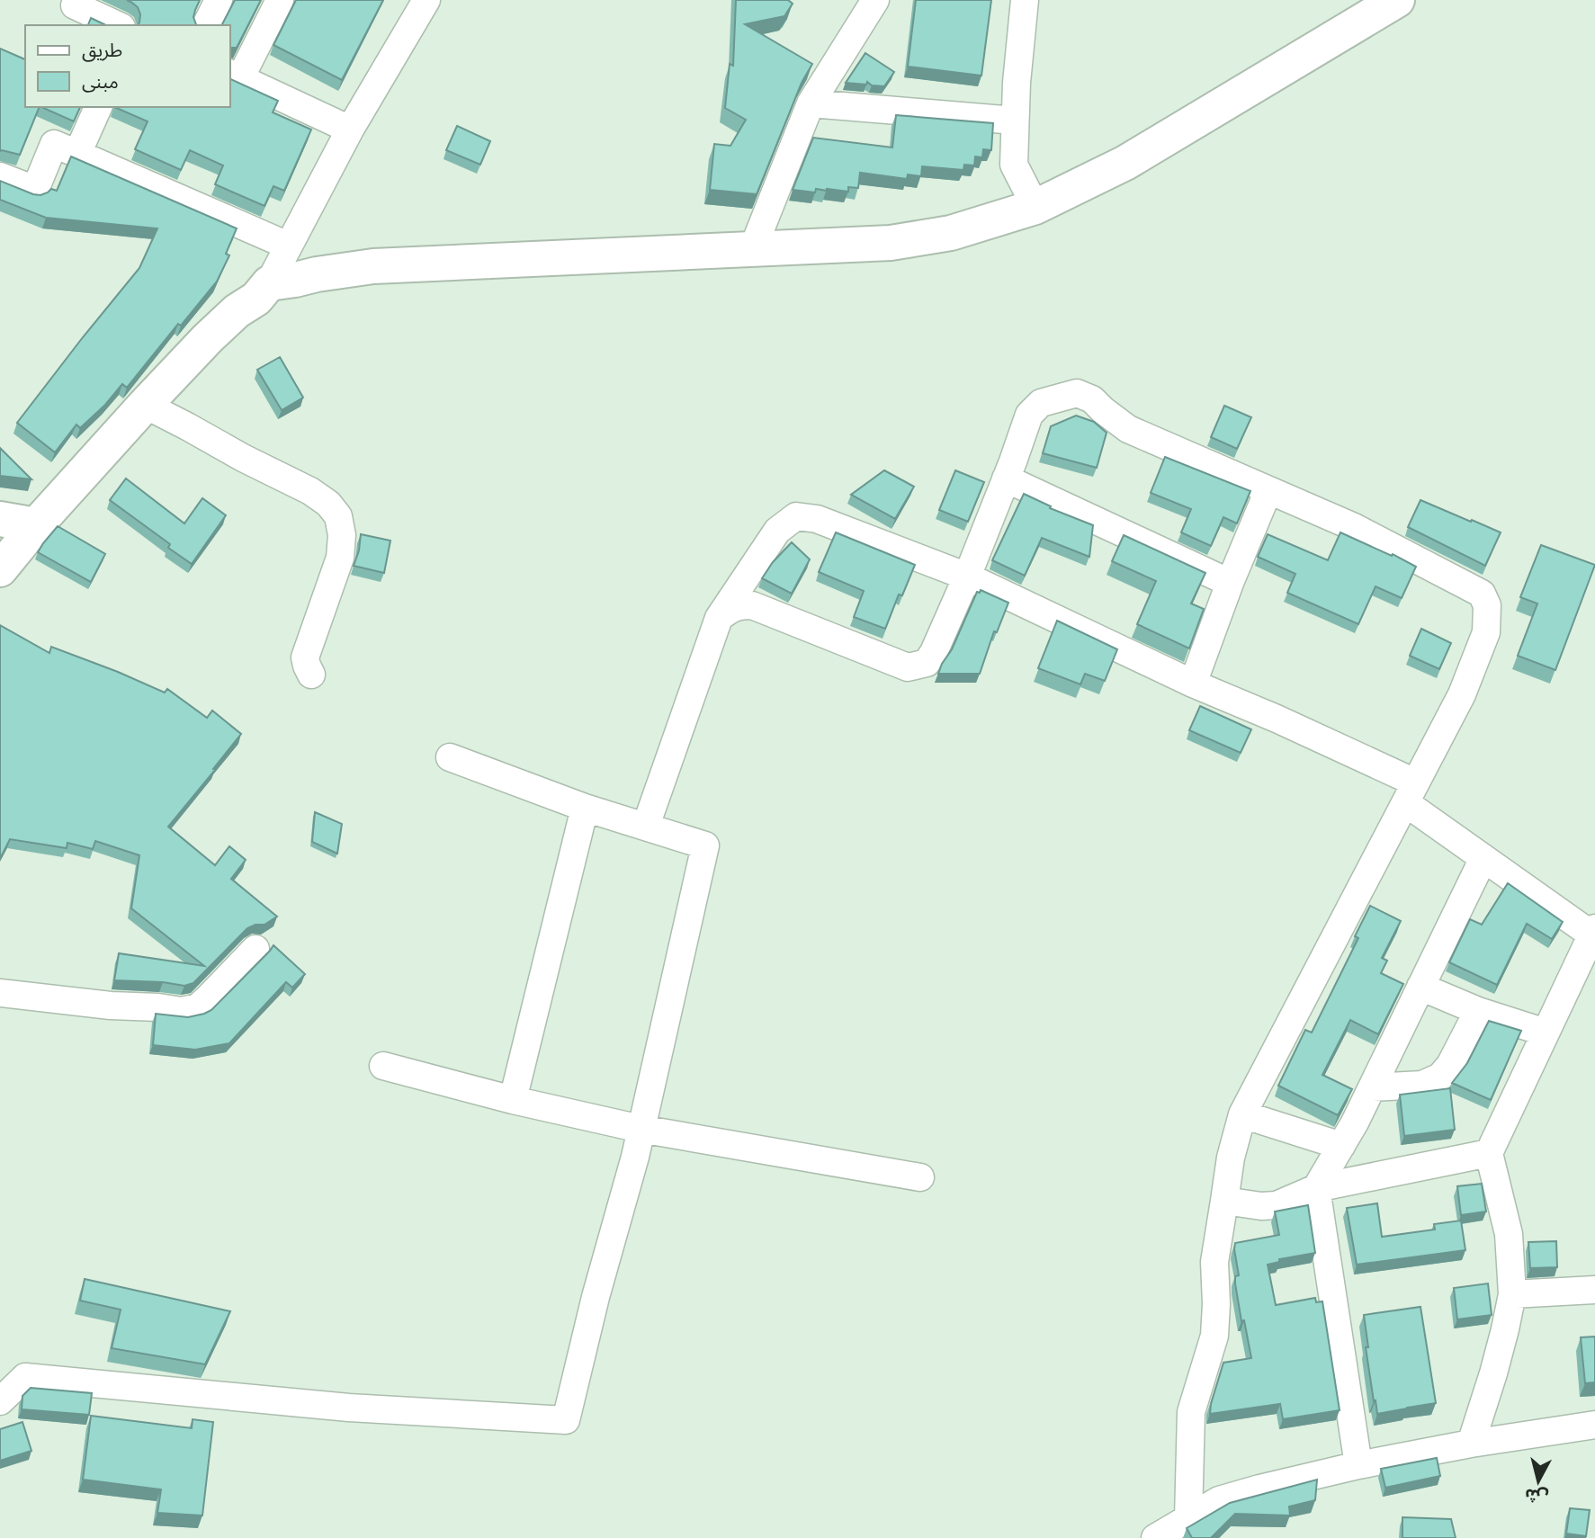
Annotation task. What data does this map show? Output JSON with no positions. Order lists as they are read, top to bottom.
{
  "legend": ["طريق", "مبنى"],
  "north": "bottom"
}
